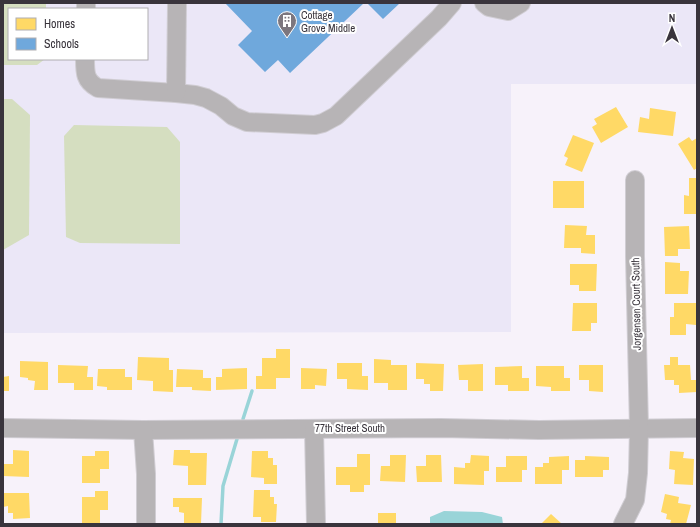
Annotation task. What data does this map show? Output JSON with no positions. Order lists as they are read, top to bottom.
{
  "streets": {
    "street": ["Jorgensen Court South", "77th Street South"]
  },
  "crossings": [
    ["Jorgensen Court South", "77th Street South"]
  ],
  "places": {
    "building": ["Cottage Grove Middle"]
  },
  "legend": ["Homes", "Schools"],
  "north": "top"
}
